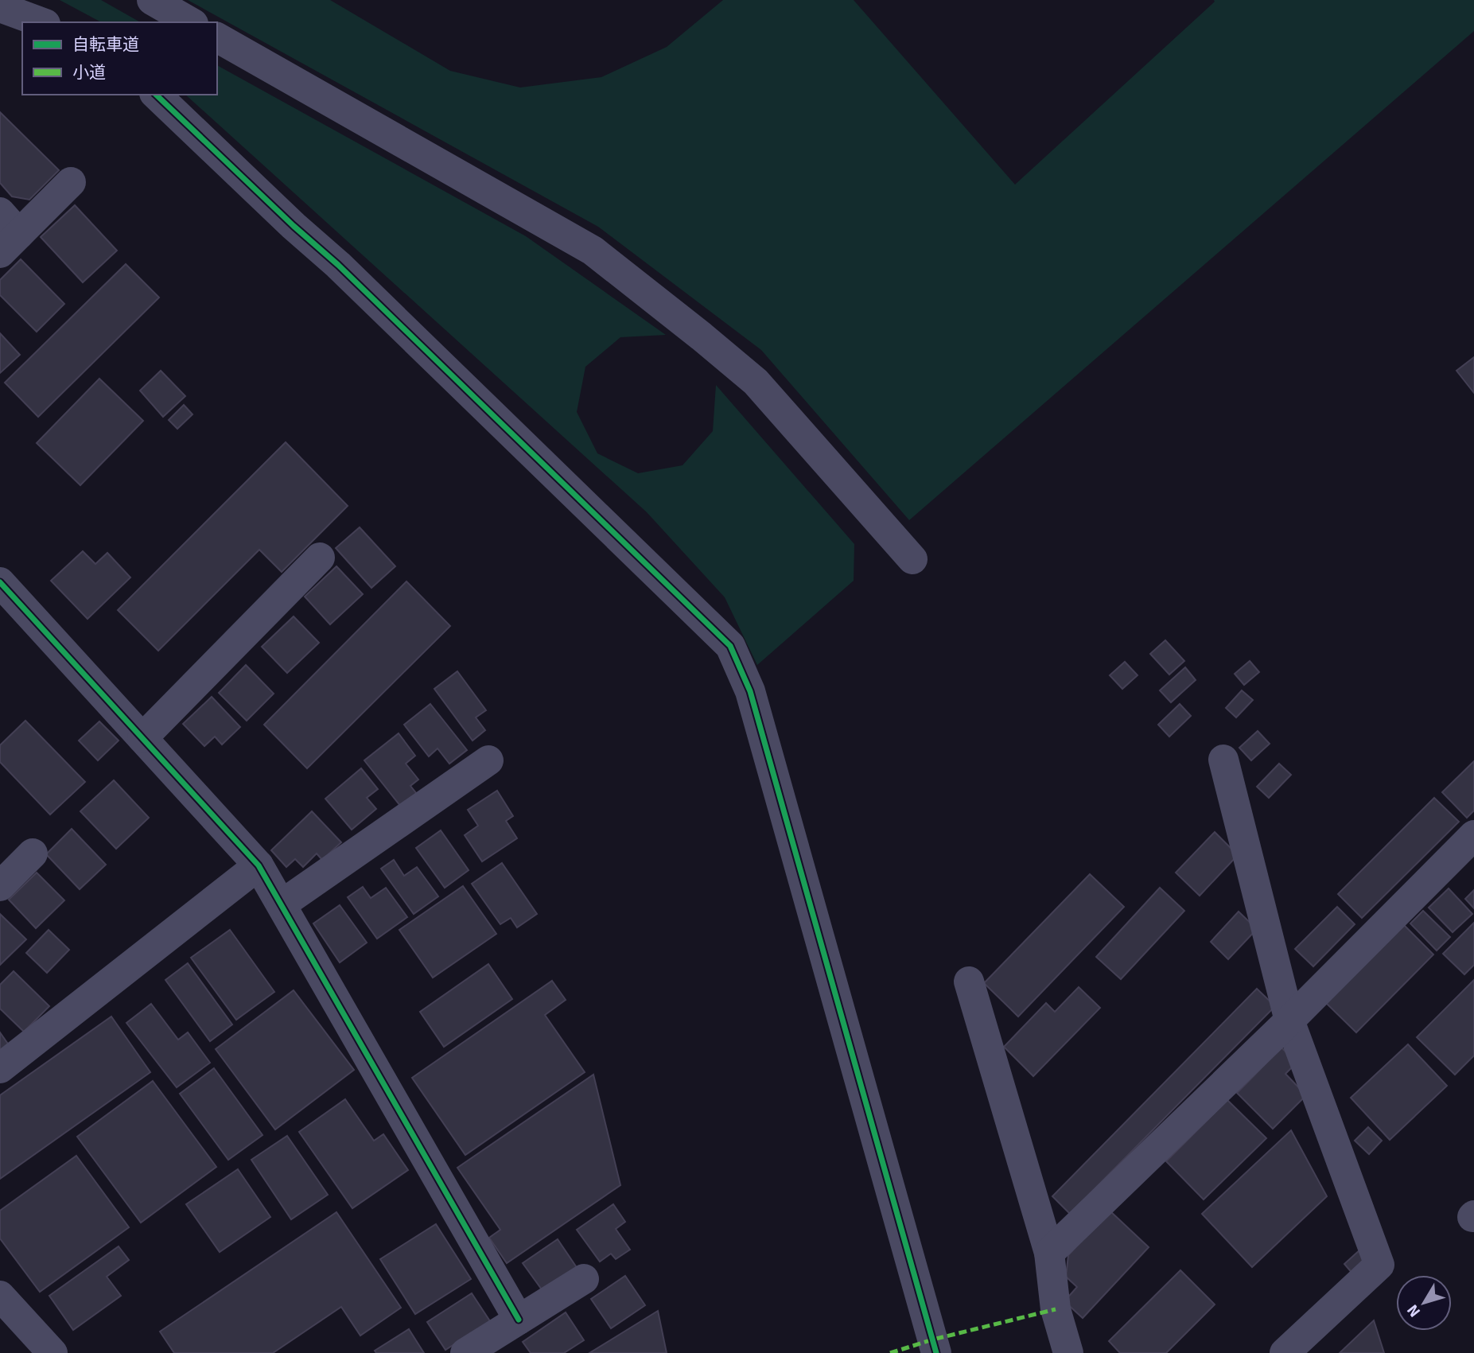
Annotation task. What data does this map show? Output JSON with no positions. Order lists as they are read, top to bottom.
{
  "legend": ["自転車道", "小道"],
  "north": "bottom left"
}
